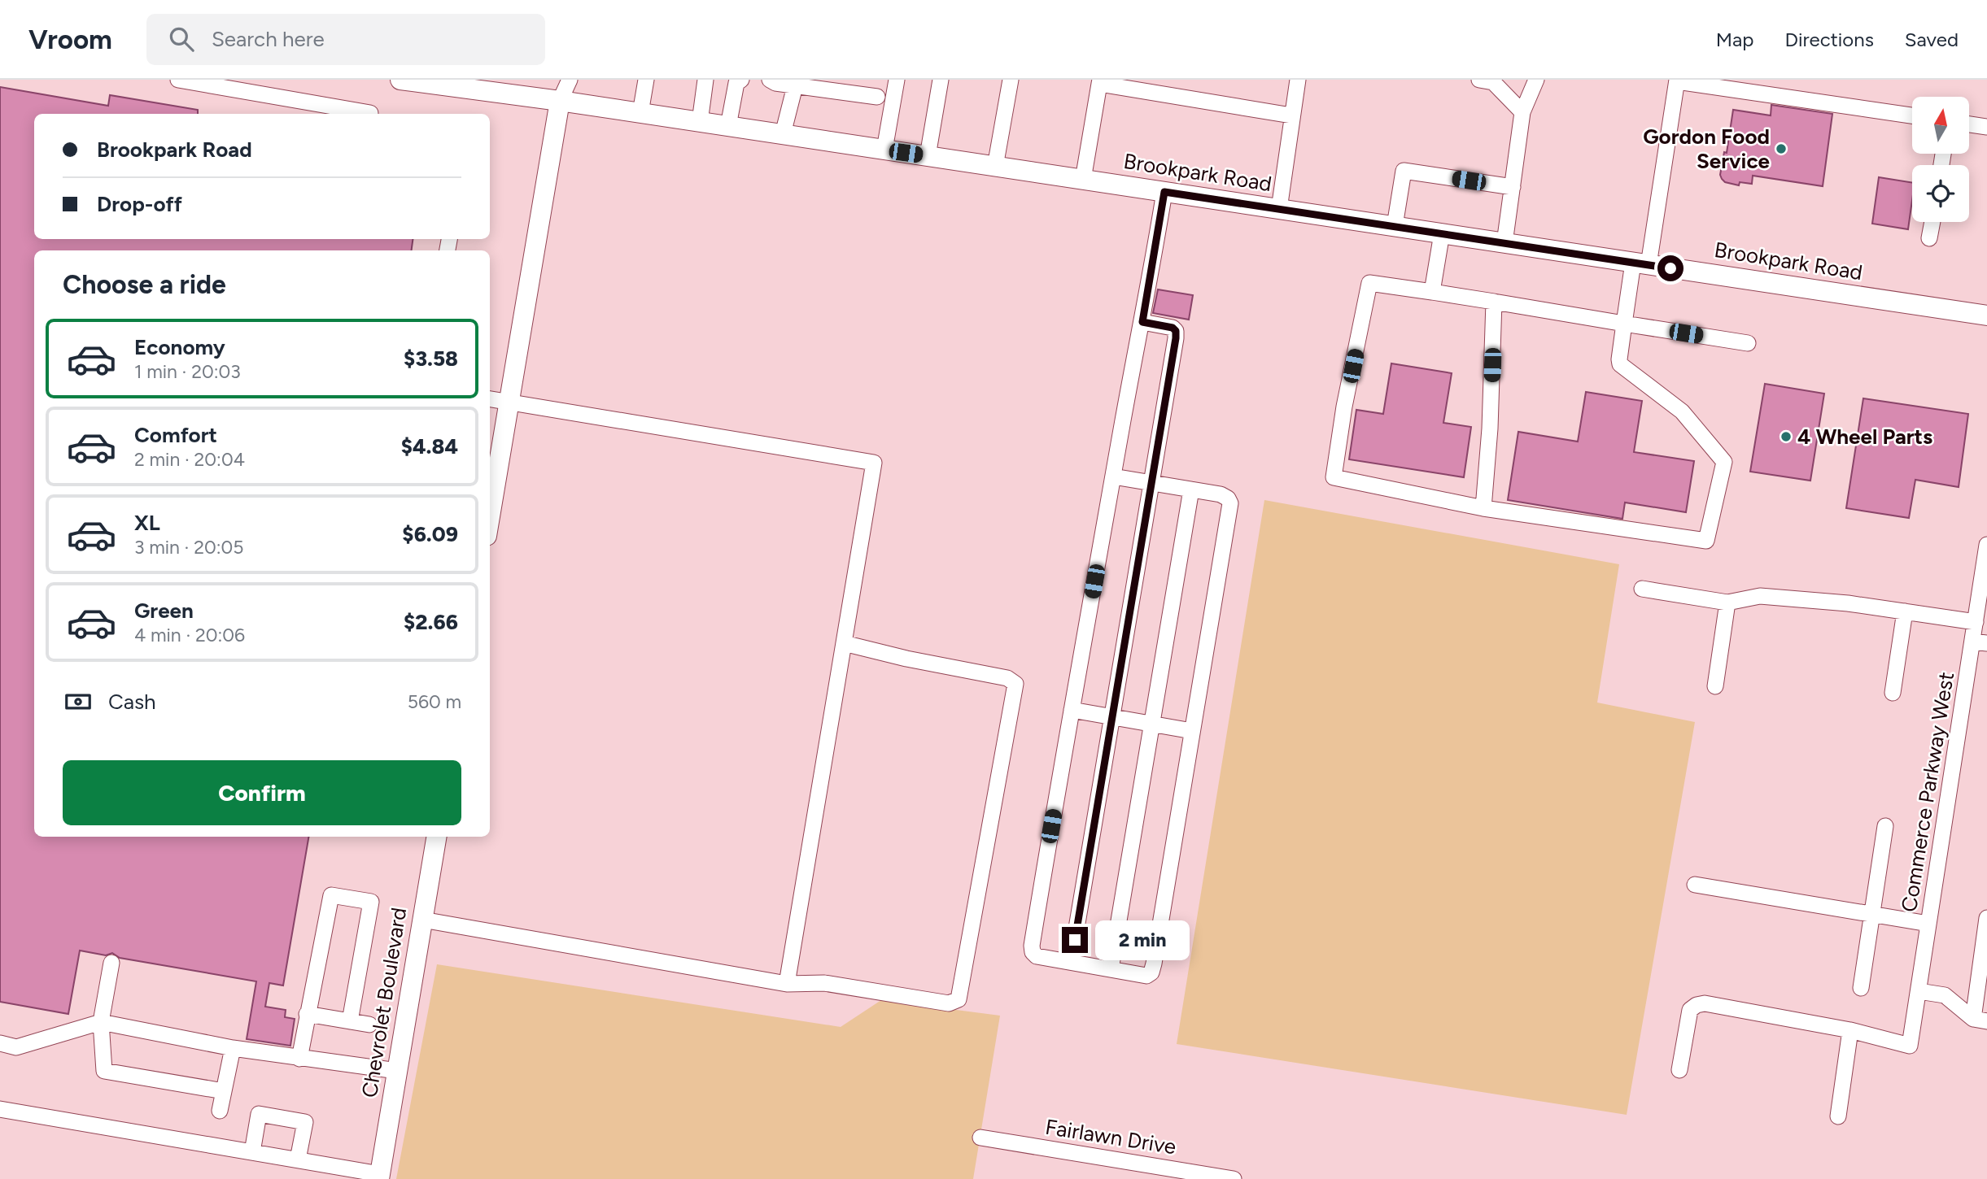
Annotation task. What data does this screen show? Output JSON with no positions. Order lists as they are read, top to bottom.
{
  "streets": {
    "main road": ["Brookpark Road", "Chevrolet Boulevard"],
    "street": ["Commerce Parkway West", "Fairlawn Drive"]
  },
  "places": ["Gordon Food Service", "4 Wheel Parts"],
  "north": "top",
  "page": {
    "header": "Vroom",
    "search": "Search here",
    "nav": ["Map", "Directions", "Saved"],
    "banner": ["Brookpark Road", "Drop-off"],
    "heading": "Choose a ride",
    "list": [
      {
        "name": "Economy",
        "note": "1 min · 20:03",
        "value": "$3.58"
      },
      {
        "name": "Comfort",
        "note": "2 min · 20:04",
        "value": "$4.84"
      },
      {
        "name": "XL",
        "note": "3 min · 20:05",
        "value": "$6.09"
      },
      {
        "name": "Green",
        "note": "4 min · 20:06",
        "value": "$2.66"
      }
    ],
    "pay": ["Cash", "560 m"],
    "buttons": "Confirm",
    "bubble": "2 min"
  }
}
